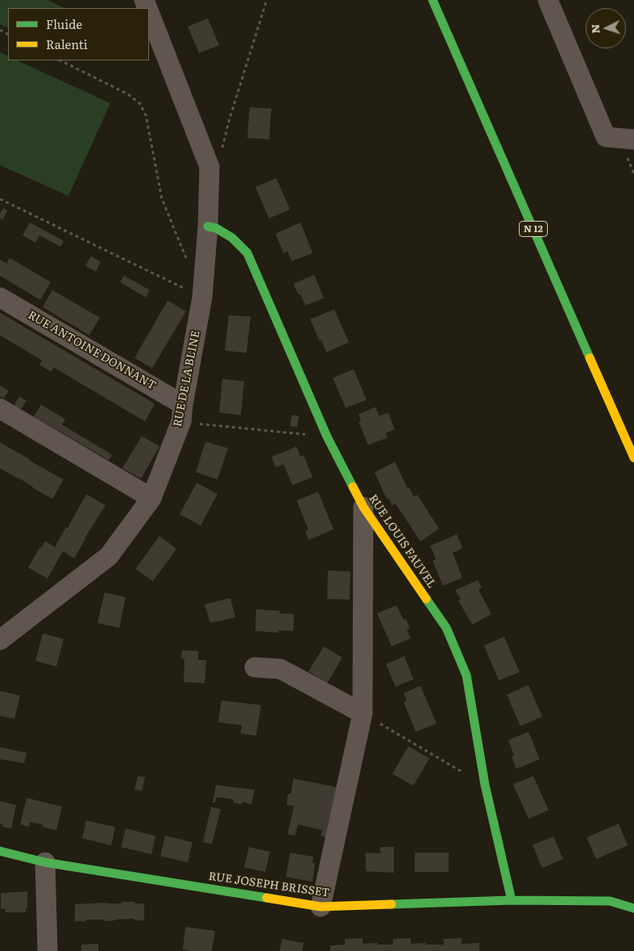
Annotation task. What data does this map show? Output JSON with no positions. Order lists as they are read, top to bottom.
{
  "streets": {
    "street": [
      "N 12",
      "RUE ANTOINE DONNANT",
      "RUE DE LA BLINE",
      "RUE LOUIS FAUVEL",
      "RUE JOSEPH BRISSET"
    ]
  },
  "crossings": [
    ["RUE ANTOINE DONNANT", "RUE DE LA BLINE"],
    ["RUE DE LA BLINE", "RUE LOUIS FAUVEL"],
    ["RUE LOUIS FAUVEL", "RUE JOSEPH BRISSET"]
  ],
  "legend": ["Fluide", "Ralenti"],
  "north": "left"
}
